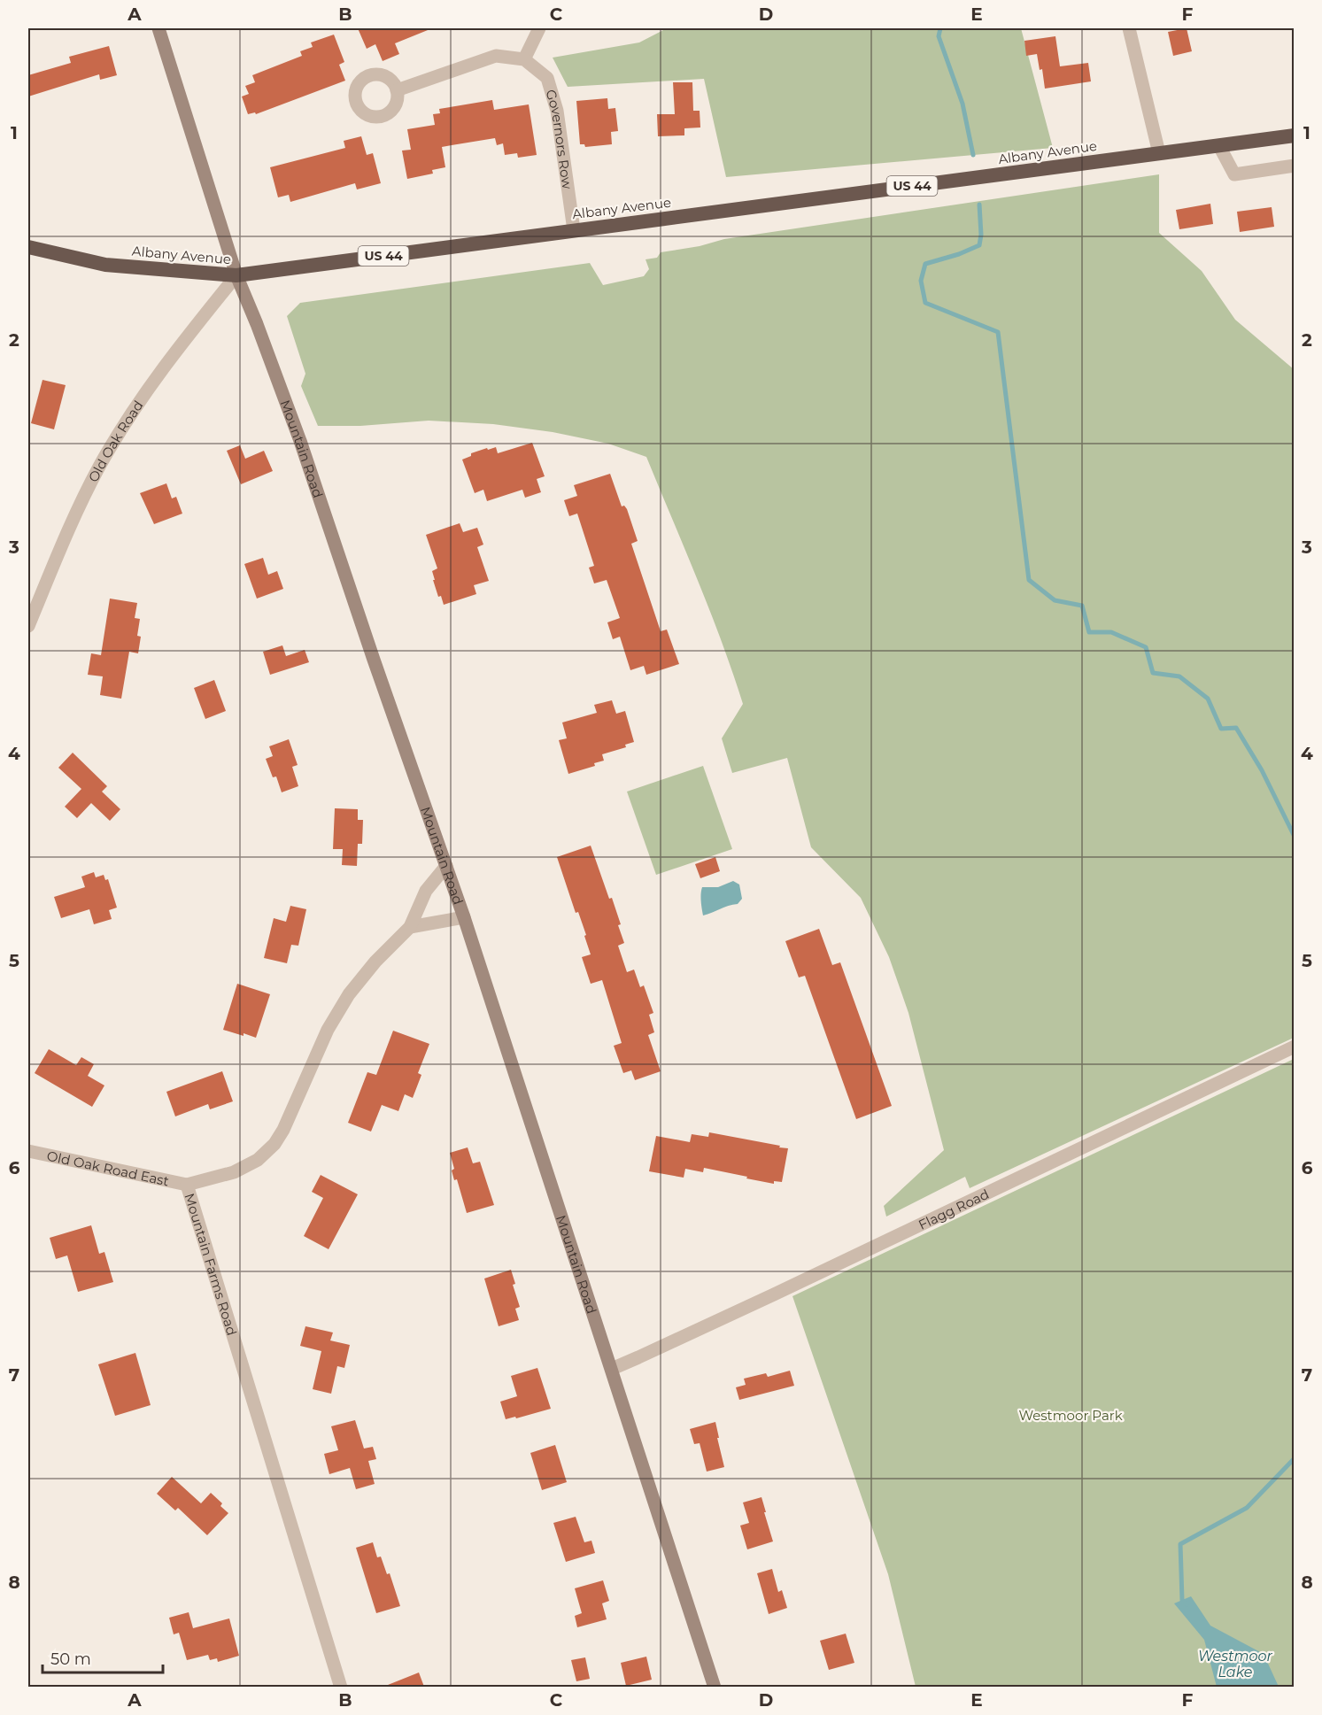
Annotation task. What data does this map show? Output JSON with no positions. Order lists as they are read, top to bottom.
{
  "streets": {
    "highway": ["Albany Avenue", "US 44"],
    "main road": ["Mountain Road"],
    "street": [
      "Governors Row",
      "Old Oak Road",
      "Old Oak Road East",
      "Flagg Road",
      "Mountain Farms Road"
    ]
  },
  "crossings": [
    ["Governors Row", "Albany Avenue"],
    ["Albany Avenue", "Old Oak Road"],
    ["Albany Avenue", "Mountain Road"],
    ["Old Oak Road", "Mountain Road"],
    ["Mountain Road", "Flagg Road"],
    ["Mountain Road", "Mountain Farms Road"],
    ["Old Oak Road East", "Mountain Farms Road"]
  ],
  "water": ["Westmoor Lake"],
  "parks": ["Westmoor Park"],
  "scale_bar": "50 m",
  "grid": {
    "columns": [
      "A",
      "B",
      "C",
      "D",
      "E",
      "F"
    ],
    "rows": [
      "1",
      "2",
      "3",
      "4",
      "5",
      "6",
      "7",
      "8"
    ]
  }
}
